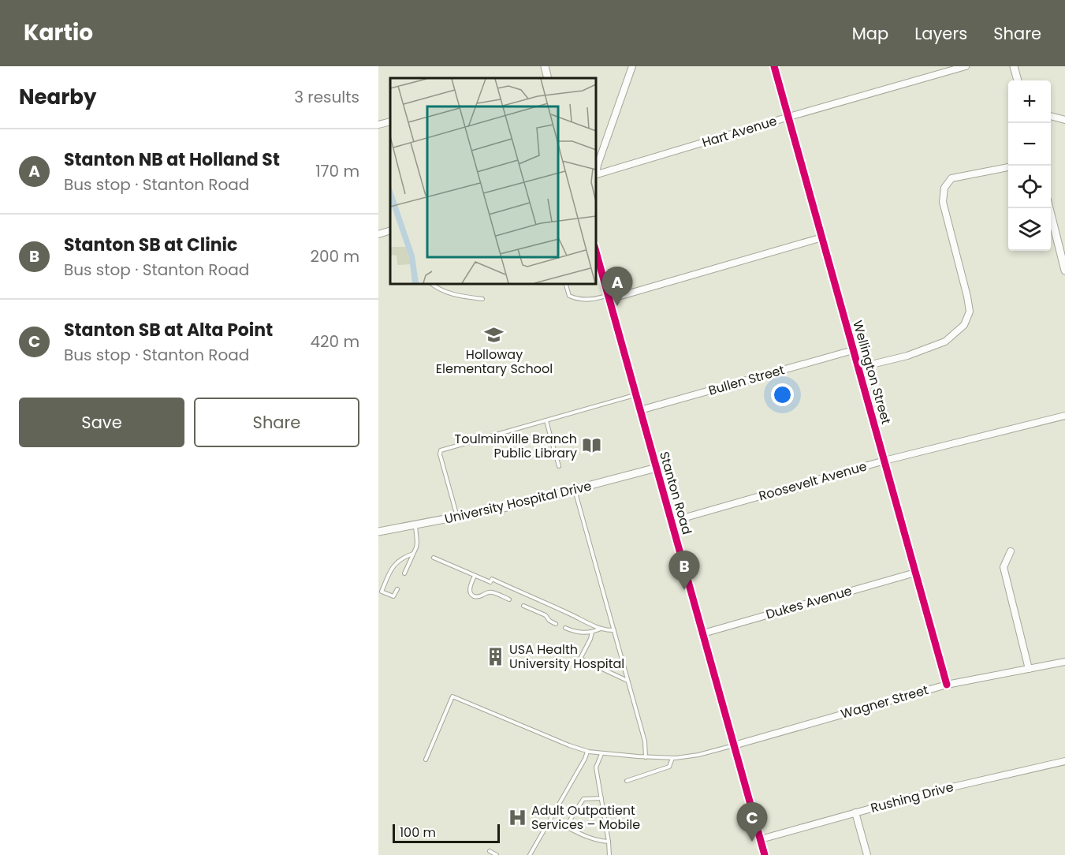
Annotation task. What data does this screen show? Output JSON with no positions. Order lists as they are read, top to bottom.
{
  "streets": {
    "street": [
      "Hart Avenue",
      "Wellington Street",
      "Bullen Street",
      "Roosevelt Avenue",
      "Stanton Road",
      "University Hospital Drive",
      "Dukes Avenue",
      "Wagner Street",
      "Rushing Drive"
    ]
  },
  "crossings": [
    ["Hart Avenue", "Wellington Street"],
    ["Wellington Street", "Bullen Street"],
    ["Wellington Street", "Roosevelt Avenue"],
    ["Wellington Street", "Dukes Avenue"],
    ["Wellington Street", "Wagner Street"],
    ["Bullen Street", "Stanton Road"],
    ["Roosevelt Avenue", "Stanton Road"],
    ["Stanton Road", "University Hospital Drive"],
    ["Stanton Road", "Dukes Avenue"],
    ["Stanton Road", "Wagner Street"],
    ["Stanton Road", "Rushing Drive"]
  ],
  "places": {
    "school or university": ["Holloway Elementary School"],
    "library": ["Toulminville Branch Public Library"],
    "building": ["USA Health University Hospital"],
    "hospital": ["Adult Outpatient Services – Mobile"]
  },
  "scale_bar": "100 m",
  "page": {
    "header": "Kartio",
    "nav": ["Map", "Layers", "Share"],
    "heading": ["Nearby", "3 results"],
    "map_buttons": ["+", "−"],
    "list": [
      {
        "mark": "A",
        "name": "Stanton NB at Holland St",
        "note": "Bus stop · Stanton Road",
        "value": "170 m"
      },
      {
        "mark": "B",
        "name": "Stanton SB at Clinic",
        "note": "Bus stop · Stanton Road",
        "value": "200 m"
      },
      {
        "mark": "C",
        "name": "Stanton SB at Alta Point",
        "note": "Bus stop · Stanton Road",
        "value": "420 m"
      }
    ],
    "pins": ["A", "B", "C"],
    "buttons": ["Save", "Share"],
    "scale": "100 m"
  }
}
